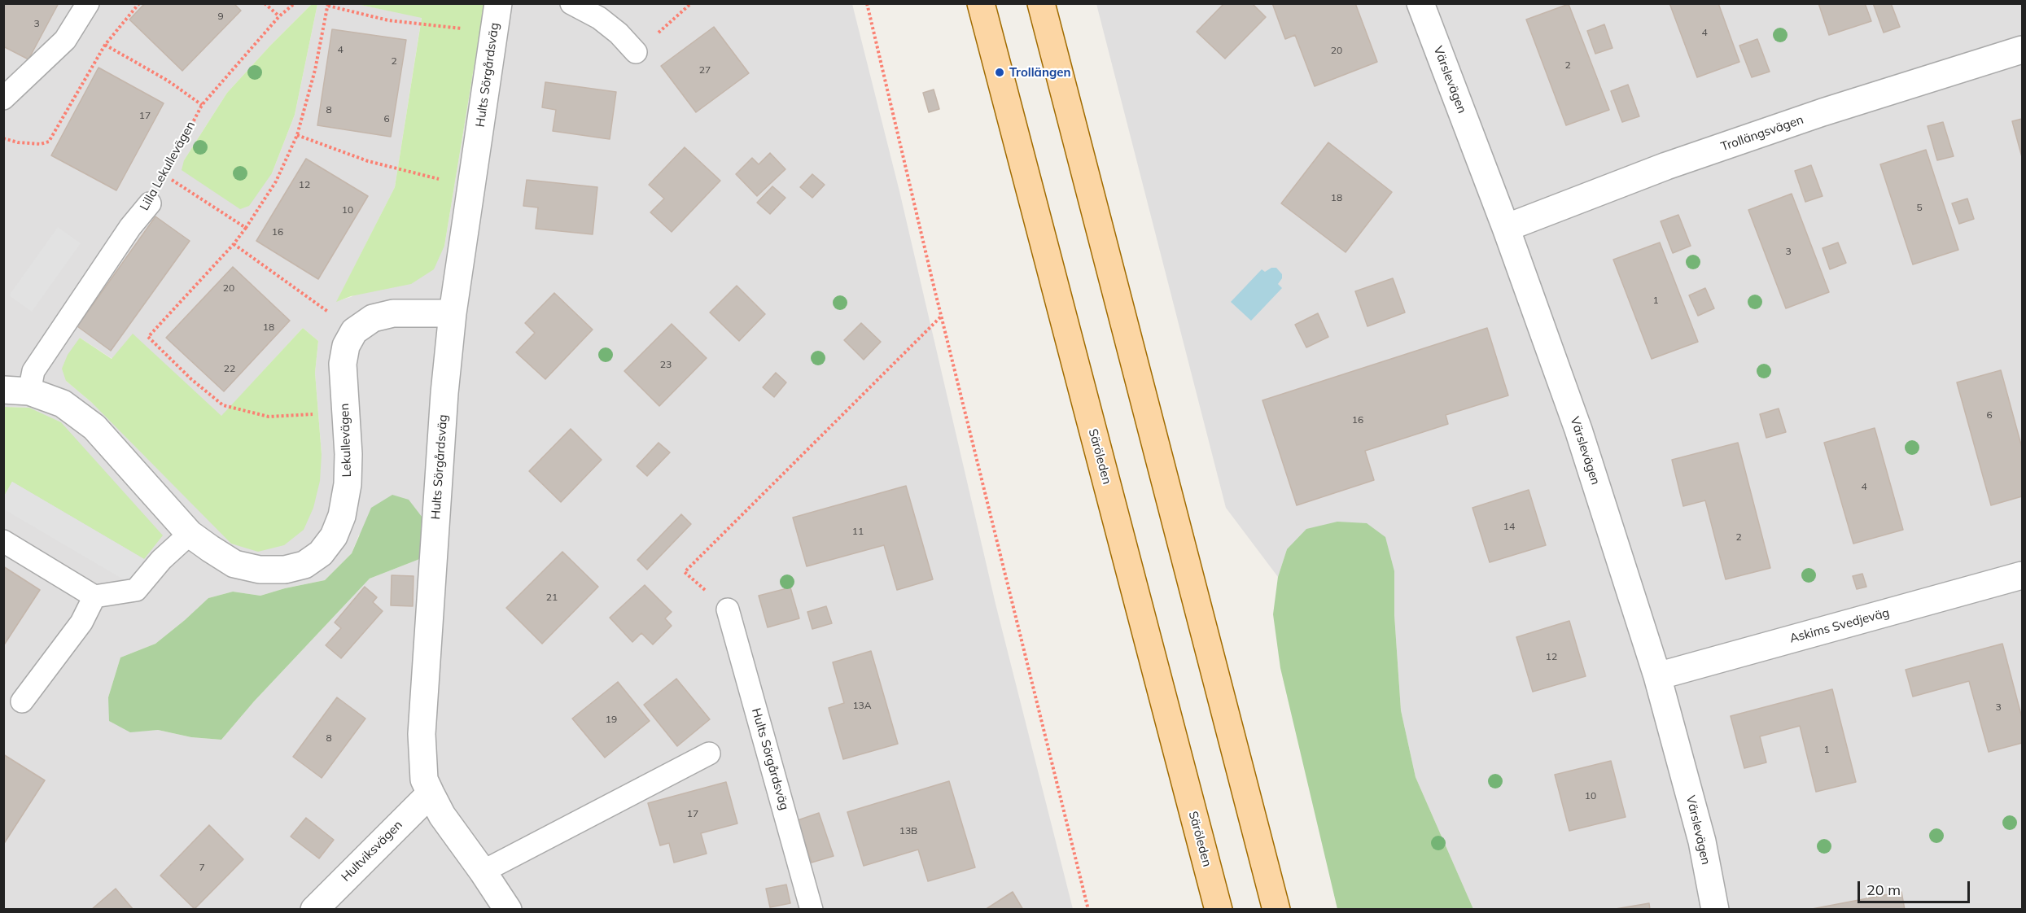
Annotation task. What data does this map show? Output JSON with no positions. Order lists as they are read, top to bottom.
{
  "streets": {
    "main road": ["Säröleden"],
    "street": [
      "Hults Sörgårdsväg",
      "Värslevägen",
      "Trollängsvägen",
      "Lekullevägen",
      "Askims Svedjeväg",
      "Hultviksvägen"
    ],
    "lane": ["Lilla Lekullevägen"]
  },
  "crossings": [
    ["Hults Sörgårdsväg", "Lekullevägen"],
    ["Hults Sörgårdsväg", "Hultviksvägen"],
    ["Värslevägen", "Trollängsvägen"],
    ["Värslevägen", "Askims Svedjeväg"],
    ["Lilla Lekullevägen", "Lekullevägen"]
  ],
  "places": ["Trollängen"],
  "house_numbers": [
    "9",
    "3",
    "4",
    "4",
    "20",
    "2",
    "2",
    "27",
    "8",
    "17",
    "6",
    "12",
    "18",
    "5",
    "10",
    "16",
    "3",
    "20",
    "1",
    "18",
    "23",
    "22",
    "6",
    "16",
    "4",
    "14",
    "11",
    "2",
    "21",
    "12",
    "13A",
    "3",
    "19",
    "8",
    "1",
    "10",
    "17",
    "13B",
    "7"
  ],
  "scale_bar": "20 m"
}
